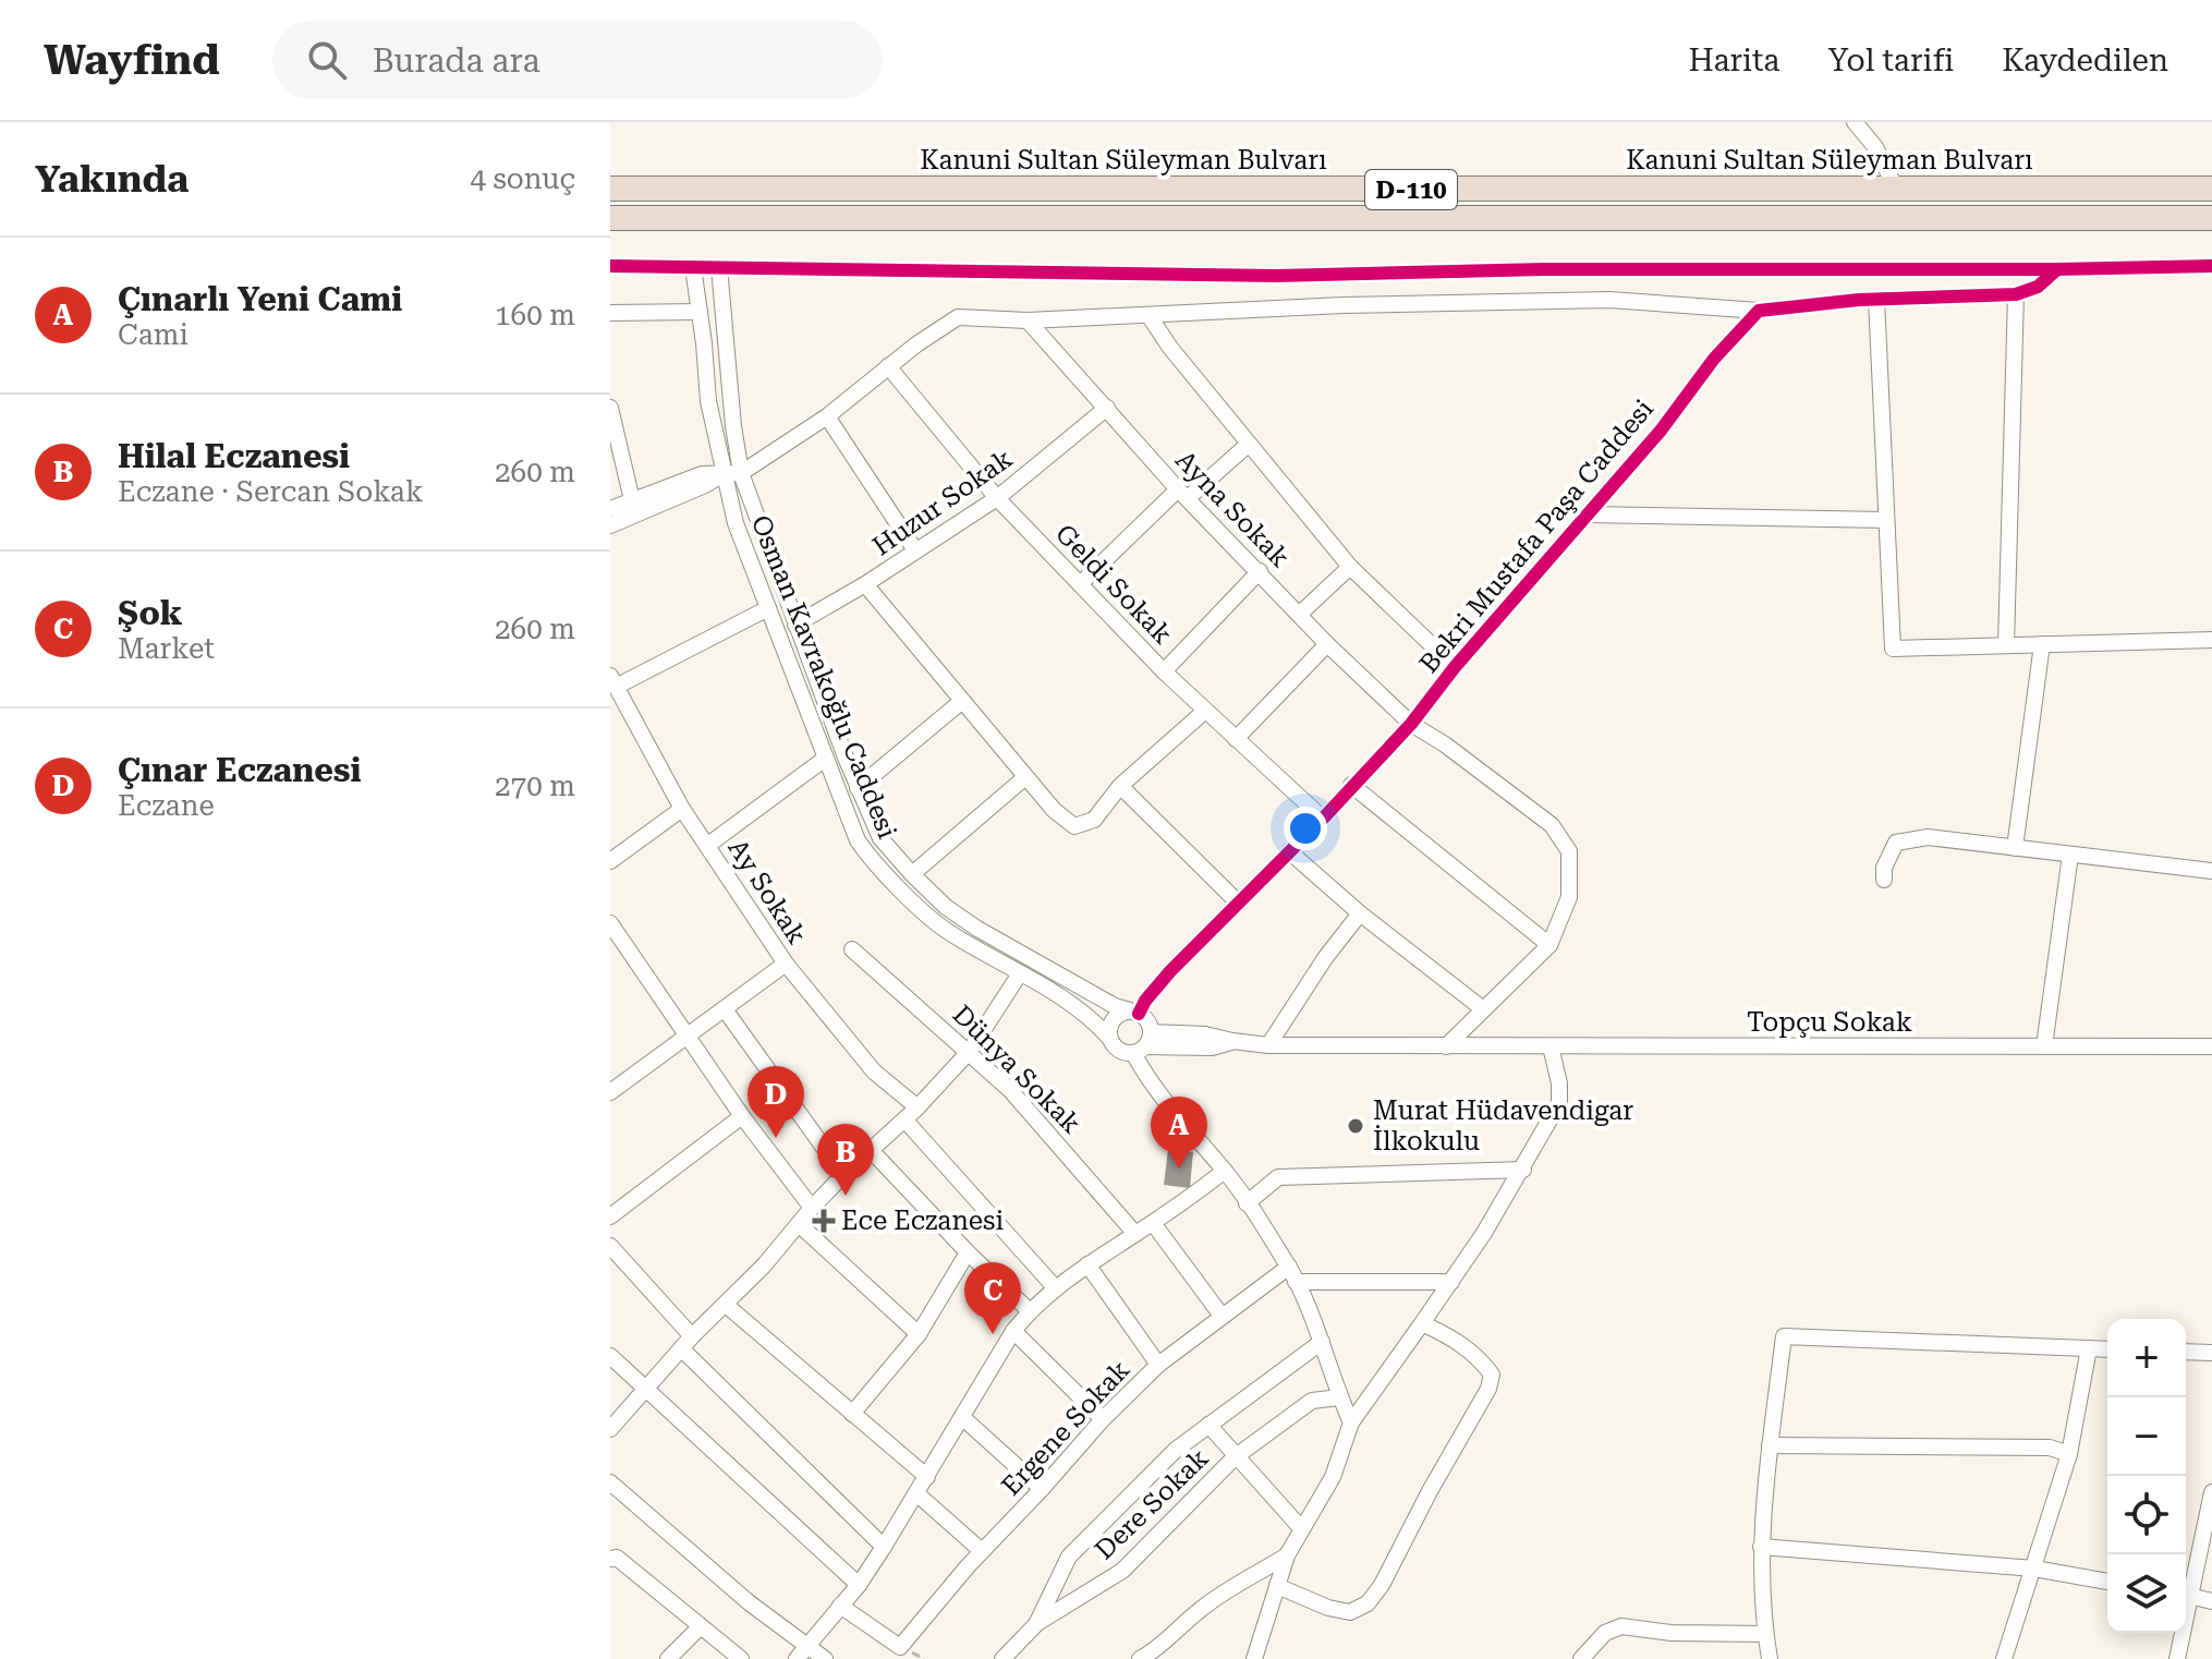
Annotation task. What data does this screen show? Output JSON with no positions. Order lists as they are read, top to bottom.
{
  "streets": {
    "highway": ["Kanuni Sultan Süleyman Bulvarı", "D-110"],
    "street": [
      "Huzur Sokak",
      "Ayna Sokak",
      "Bekri Mustafa Paşa Caddesi",
      "Geldi Sokak",
      "Osman Kavrakoğlu Caddesi",
      "Ay Sokak",
      "Topçu Sokak",
      "Dünya Sokak",
      "Ergene Sokak",
      "Dere Sokak"
    ]
  },
  "crossings": [
    ["Huzur Sokak", "Ayna Sokak"],
    ["Huzur Sokak", "Geldi Sokak"],
    ["Huzur Sokak", "Osman Kavrakoğlu Caddesi"],
    ["Ayna Sokak", "Bekri Mustafa Paşa Caddesi"],
    ["Bekri Mustafa Paşa Caddesi", "Geldi Sokak"],
    ["Bekri Mustafa Paşa Caddesi", "Osman Kavrakoğlu Caddesi"],
    ["Bekri Mustafa Paşa Caddesi", "Topçu Sokak"],
    ["Osman Kavrakoğlu Caddesi", "Topçu Sokak"],
    ["Osman Kavrakoğlu Caddesi", "Ergene Sokak"],
    ["Osman Kavrakoğlu Caddesi", "Dere Sokak"]
  ],
  "places": {
    "other": ["Murat Hüdavendigar İlkokulu"],
    "health": ["Ece Eczanesi"]
  },
  "page": {
    "header": "Wayfind",
    "search": "Burada ara",
    "nav": ["Harita", "Yol tarifi", "Kaydedilen"],
    "heading": ["Yakında", "4 sonuç"],
    "list": [
      {
        "mark": "A",
        "name": "Çınarlı Yeni Cami",
        "note": "Cami",
        "value": "160 m"
      },
      {
        "mark": "B",
        "name": "Hilal Eczanesi",
        "note": "Eczane · Sercan Sokak",
        "value": "260 m"
      },
      {
        "mark": "C",
        "name": "Şok",
        "note": "Market",
        "value": "260 m"
      },
      {
        "mark": "D",
        "name": "Çınar Eczanesi",
        "note": "Eczane",
        "value": "270 m"
      }
    ],
    "pins": [
      "D",
      "A",
      "B",
      "C"
    ],
    "map_buttons": ["+", "−"]
  }
}
